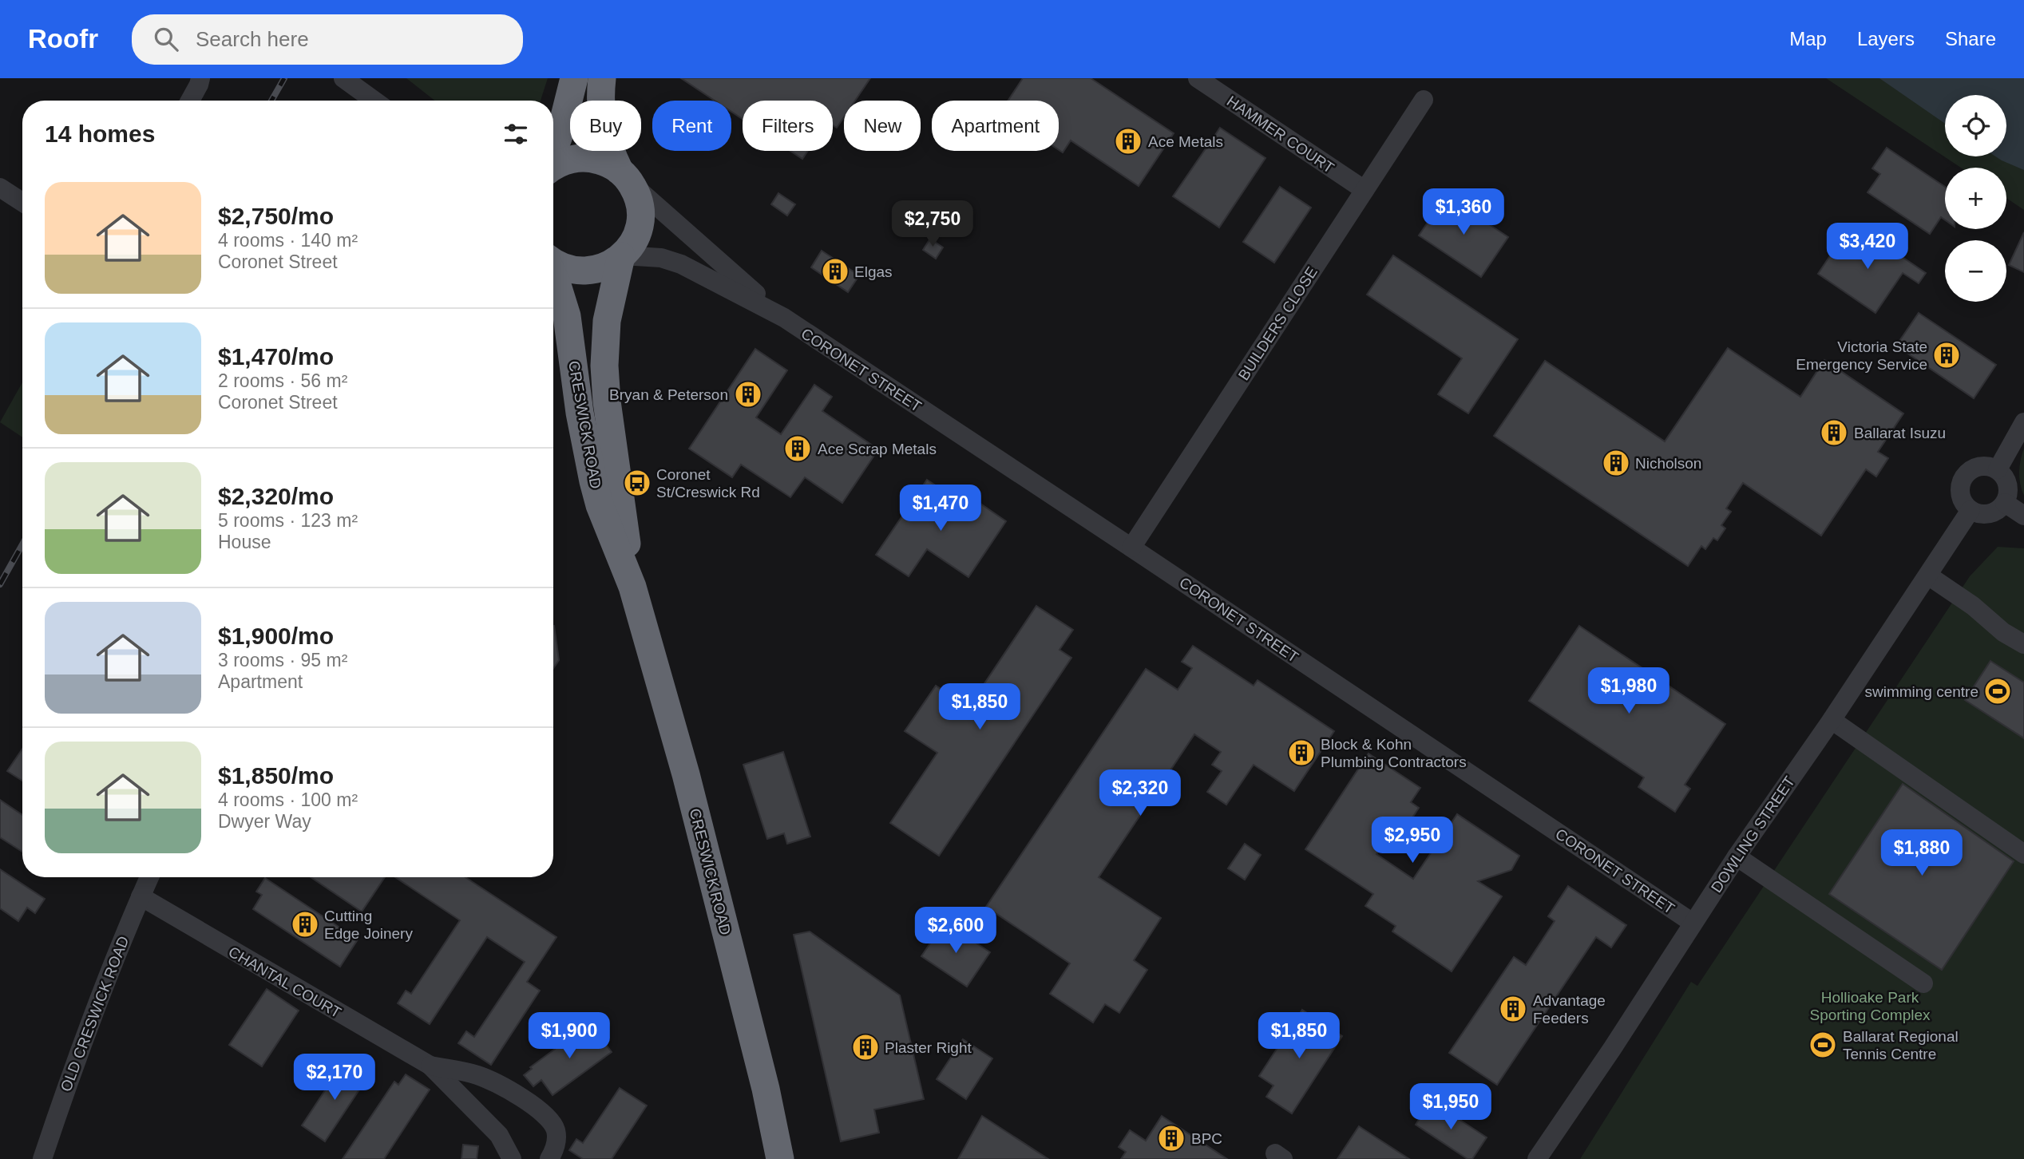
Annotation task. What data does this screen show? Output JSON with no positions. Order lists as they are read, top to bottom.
{
  "streets": {
    "highway": ["CRESWICK ROAD"],
    "street": [
      "HAMMER COURT",
      "BUILDERS CLOSE",
      "CORONET STREET",
      "DOWLING STREET",
      "CHANTAL COURT",
      "OLD CRESWICK ROAD"
    ]
  },
  "crossings": [
    ["HAMMER COURT", "BUILDERS CLOSE"],
    ["BUILDERS CLOSE", "CORONET STREET"],
    ["CORONET STREET", "CRESWICK ROAD"],
    ["CORONET STREET", "DOWLING STREET"],
    ["CHANTAL COURT", "OLD CRESWICK ROAD"]
  ],
  "parks": ["Hollioake Park Sporting Complex"],
  "places": {
    "building": [
      "Ace Metals",
      "Elgas",
      "Victoria State Emergency Service",
      "Bryan & Peterson",
      "Ballarat Isuzu",
      "Ace Scrap Metals",
      "Nicholson",
      "Block & Kohn Plumbing Contractors",
      "Cutting Edge Joinery",
      "Advantage Feeders",
      "Plaster Right",
      "BPC"
    ],
    "bus stop": ["Coronet St/Creswick Rd"],
    "sports": ["swimming centre", "Ballarat Regional Tennis Centre"]
  },
  "page": {
    "header": "Roofr",
    "search": "Search here",
    "nav": ["Map", "Layers", "Share"],
    "map_buttons": ["+", "−"],
    "chip": [
      "Buy",
      "Rent",
      "Filters",
      "New",
      "Apartment"
    ],
    "heading": "14 homes",
    "list": [
      {
        "name": "$2,750/mo",
        "note": "4 rooms · 140 m² · Coronet Street"
      },
      {
        "name": "$1,470/mo",
        "note": "2 rooms · 56 m² · Coronet Street"
      },
      {
        "name": "$2,320/mo",
        "note": "5 rooms · 123 m² · House"
      },
      {
        "name": "$1,900/mo",
        "note": "3 rooms · 95 m² · Apartment"
      },
      {
        "name": "$1,850/mo",
        "note": "4 rooms · 100 m² · Dwyer Way"
      }
    ],
    "price": [
      "$1,360",
      "$2,750",
      "$3,420",
      "$1,470",
      "$1,980",
      "$1,850",
      "$2,320",
      "$2,950",
      "$1,880",
      "$2,600",
      "$1,900",
      "$1,850",
      "$2,170",
      "$1,950"
    ]
  }
}
